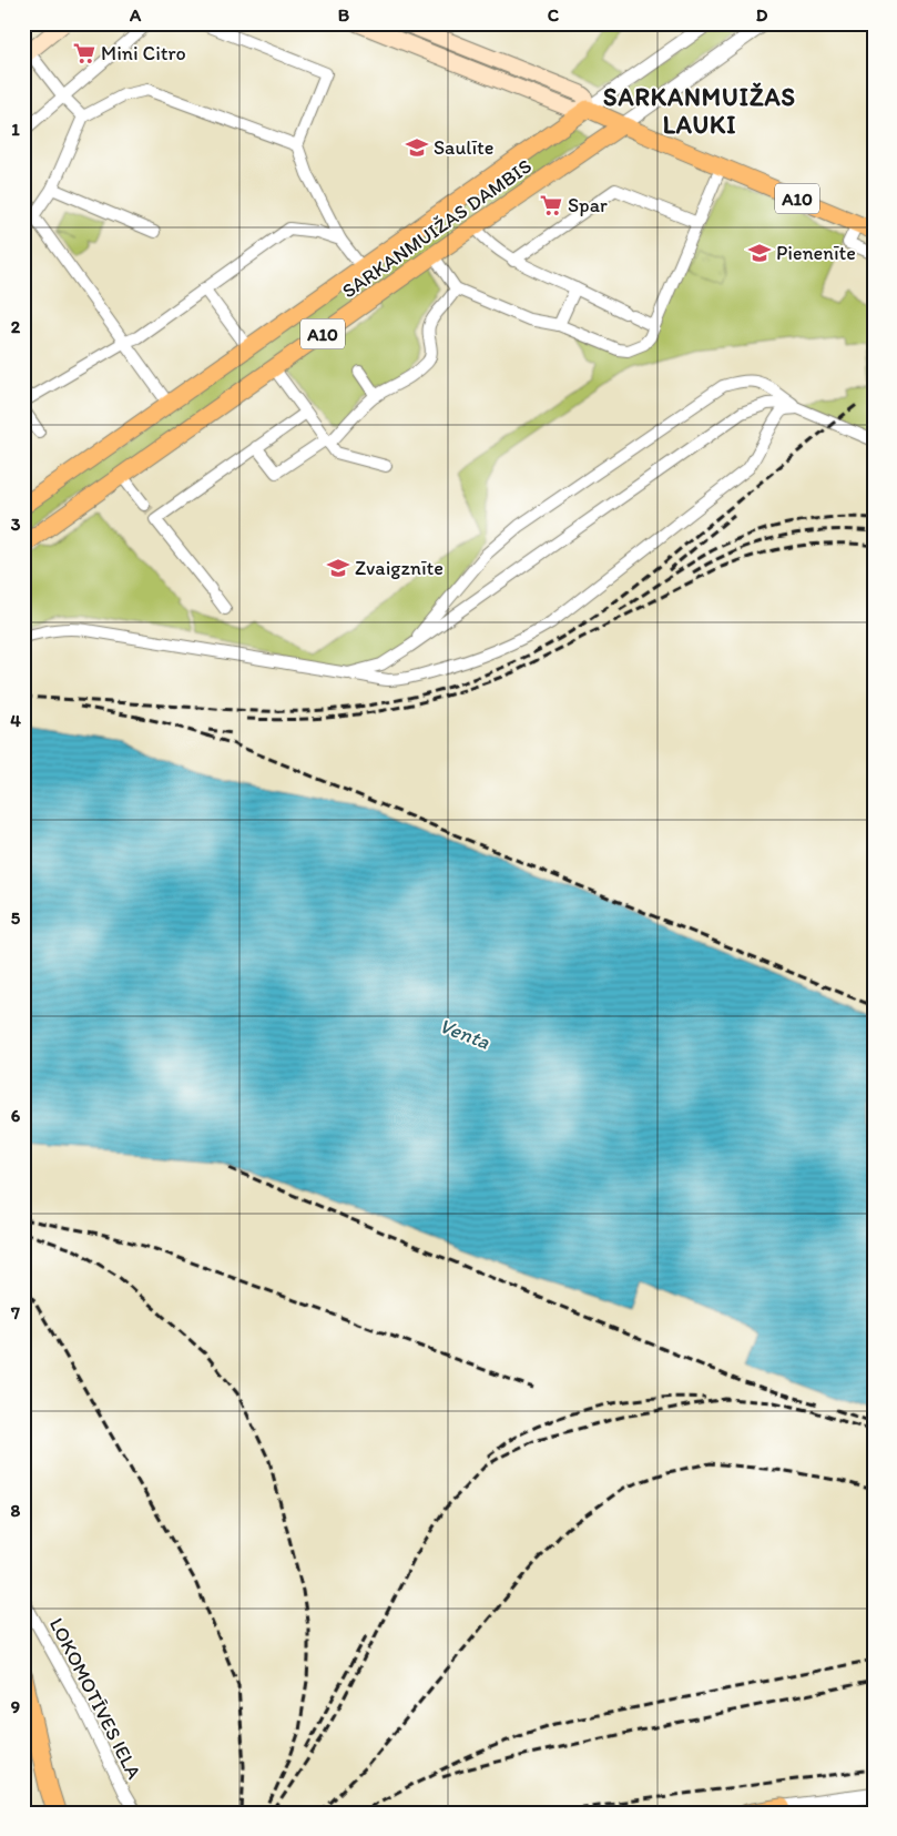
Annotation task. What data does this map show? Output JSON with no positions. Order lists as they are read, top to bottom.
{
  "streets": {
    "main road": ["A10", "SARKANMUIŽAS DAMBIS"],
    "street": ["LOKOMOTĪVES IELA"]
  },
  "crossings": [
    ["A10", "SARKANMUIŽAS DAMBIS"]
  ],
  "districts": ["SARKANMUIŽAS LAUKI"],
  "water": ["Venta"],
  "places": {
    "supermarket": ["Mini Citro", "Spar"],
    "school or university": ["Saulīte", "Pienenīte", "Zvaigznīte"]
  },
  "grid": {
    "columns": [
      "A",
      "B",
      "C",
      "D"
    ],
    "rows": [
      "1",
      "2",
      "3",
      "4",
      "5",
      "6",
      "7",
      "8",
      "9"
    ]
  }
}
